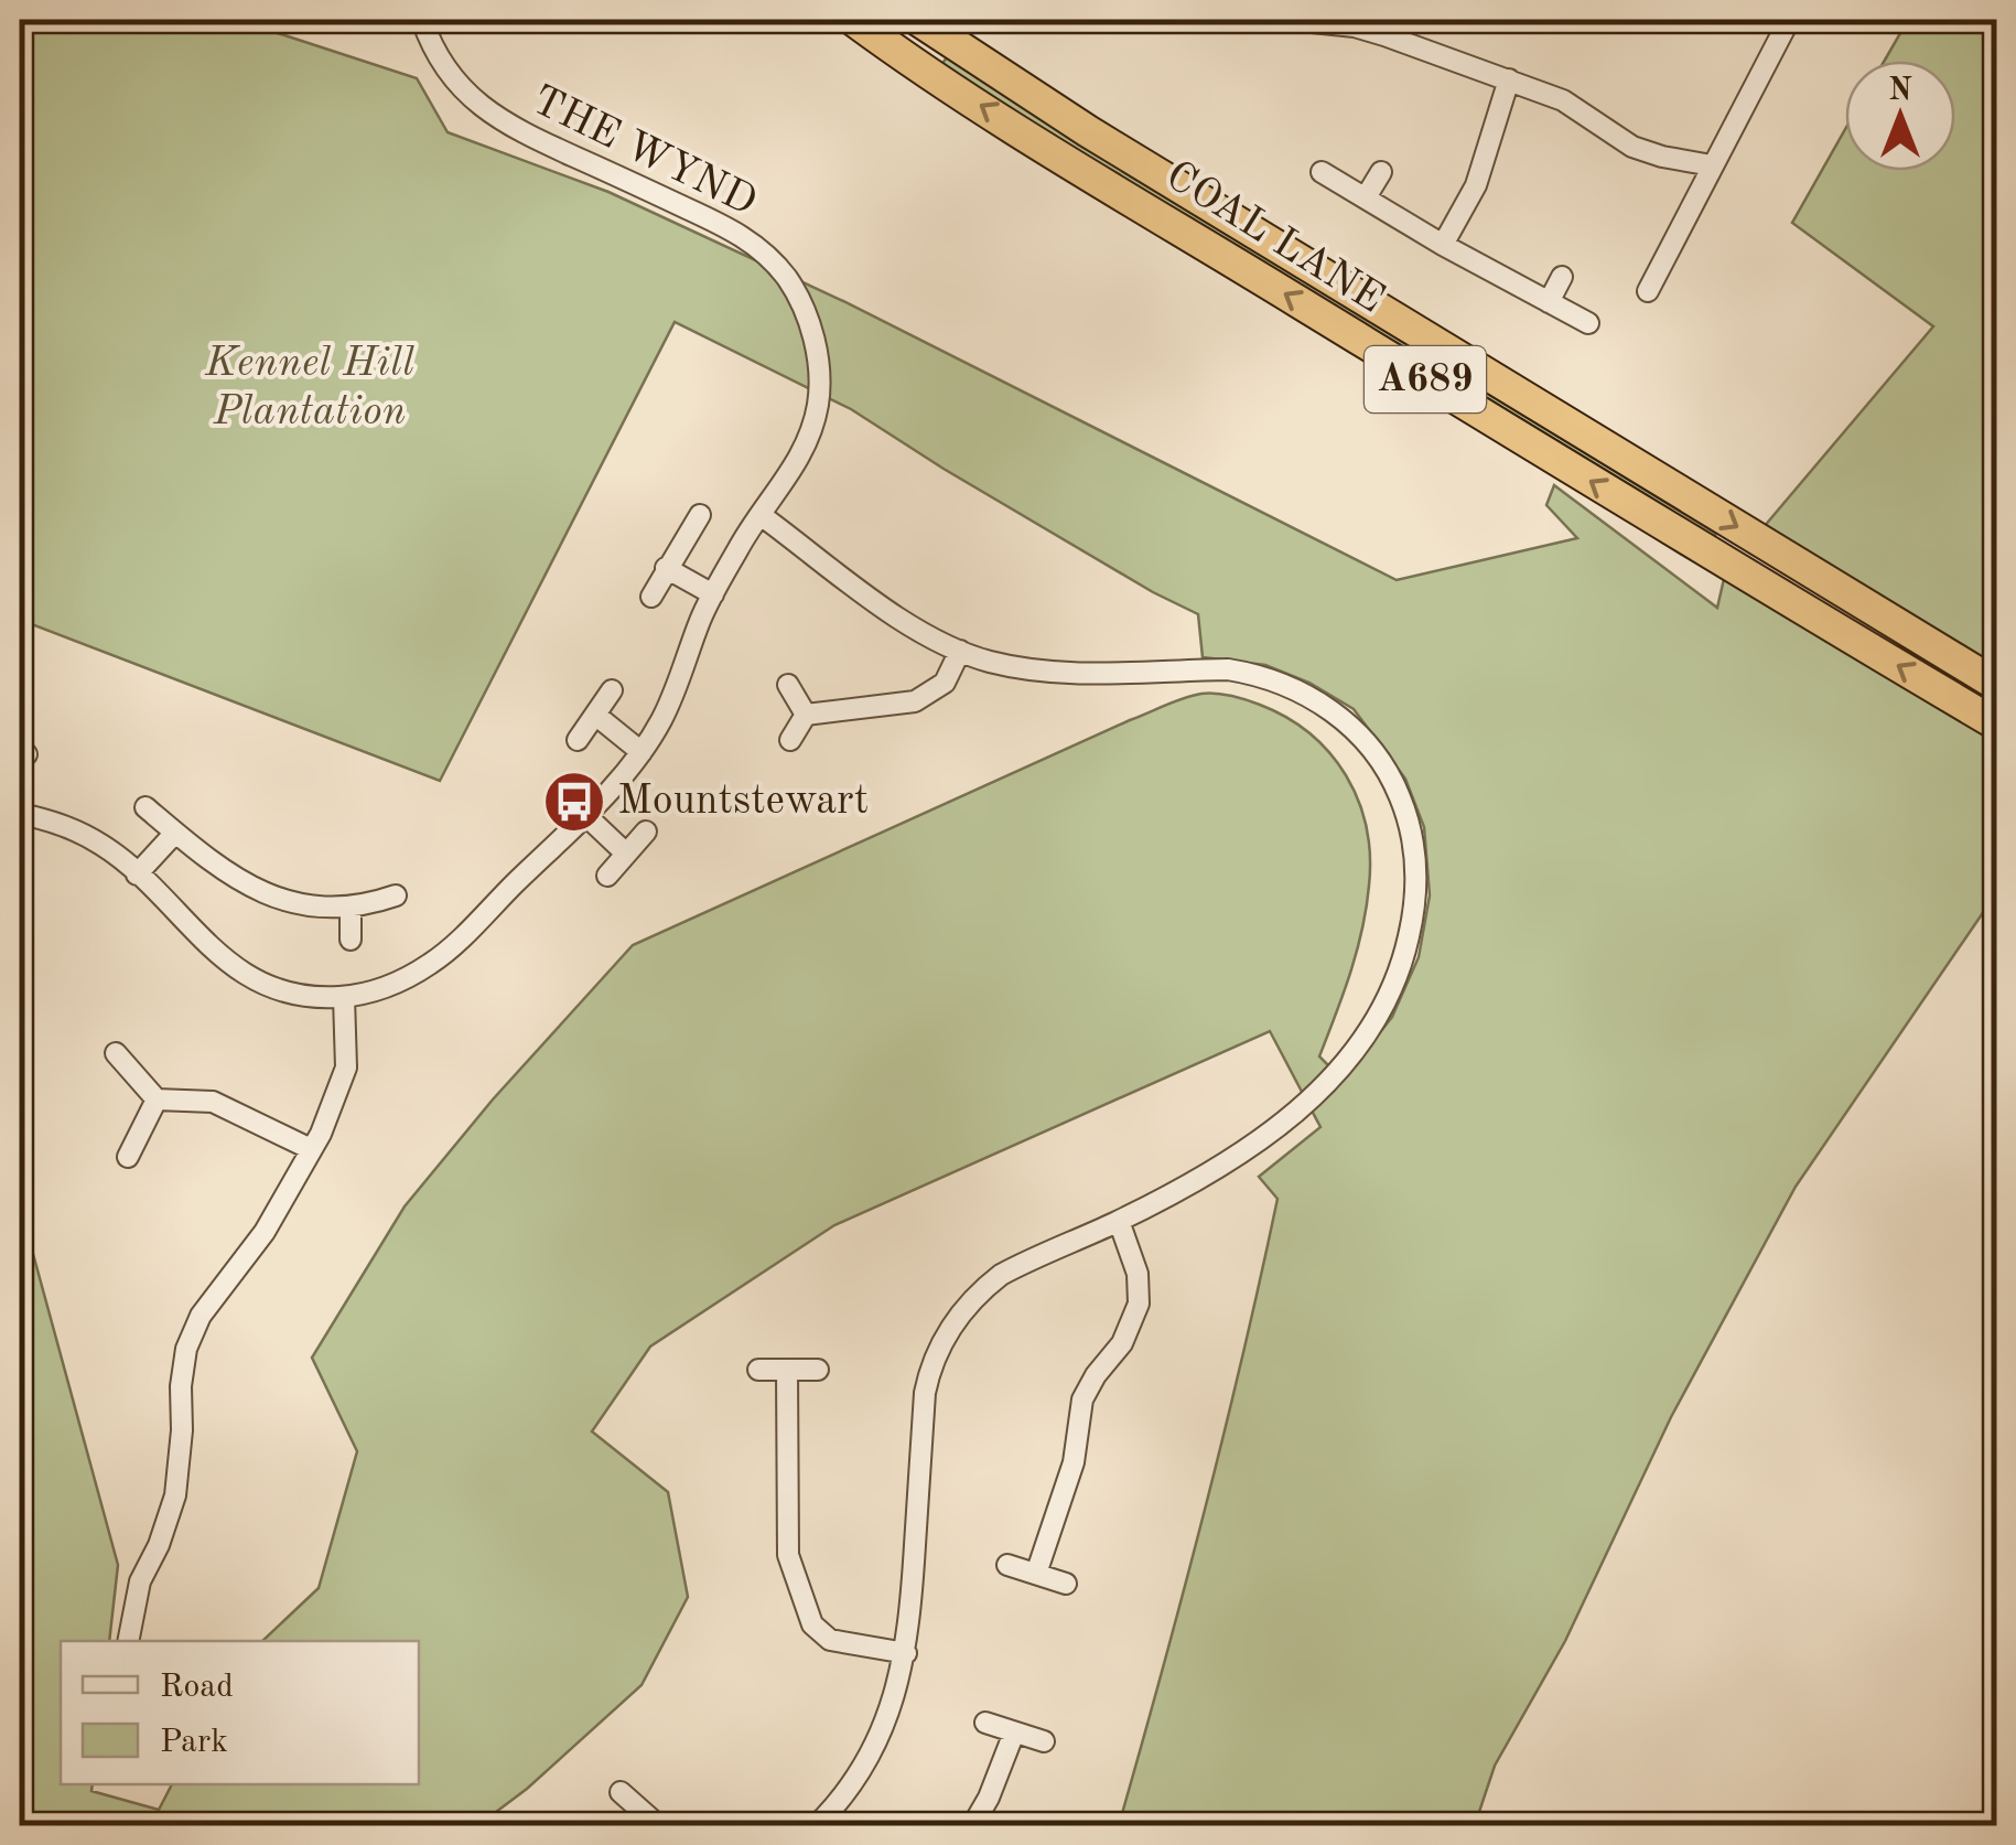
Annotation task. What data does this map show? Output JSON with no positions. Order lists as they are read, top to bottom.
{
  "streets": {
    "highway": ["COAL LANE", "A689"],
    "street": ["THE WYND"]
  },
  "parks": ["Kennel Hill Plantation"],
  "places": {
    "bus stop": ["Mountstewart"]
  },
  "legend": ["Road", "Park"],
  "north": "top"
}
